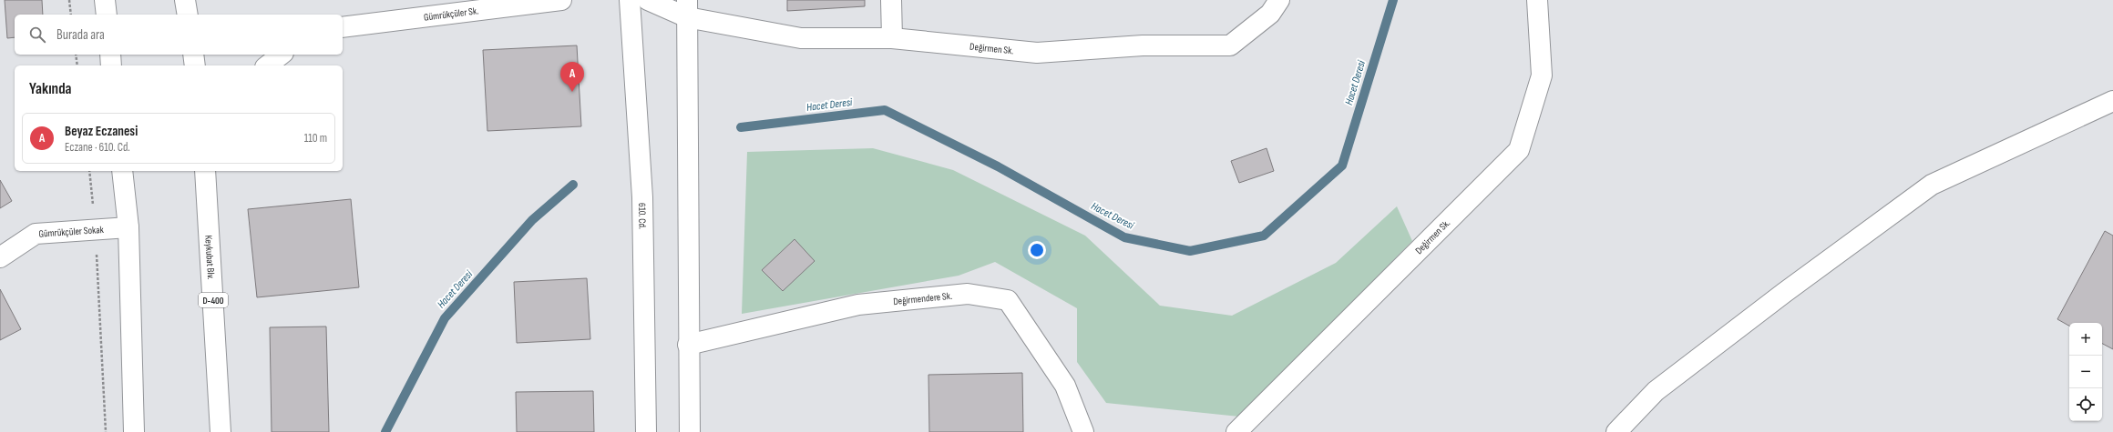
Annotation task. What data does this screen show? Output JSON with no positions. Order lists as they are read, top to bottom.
{
  "streets": {
    "main road": [
      "Gümrükçüler Sk.",
      "Değirmen Sk.",
      "610. Cd.",
      "Gümrükçüler Sokak",
      "Keykubat Blv.",
      "Değirmendere Sk.",
      "D-400"
    ]
  },
  "water": ["Hacet Deresi"],
  "page": {
    "search": "Burada ara",
    "pins": "A",
    "heading": "Yakında",
    "list": [
      {
        "mark": "A",
        "name": "Beyaz Eczanesi",
        "note": "Eczane · 610. Cd.",
        "value": "110 m"
      }
    ],
    "map_buttons": ["+", "−"]
  }
}
